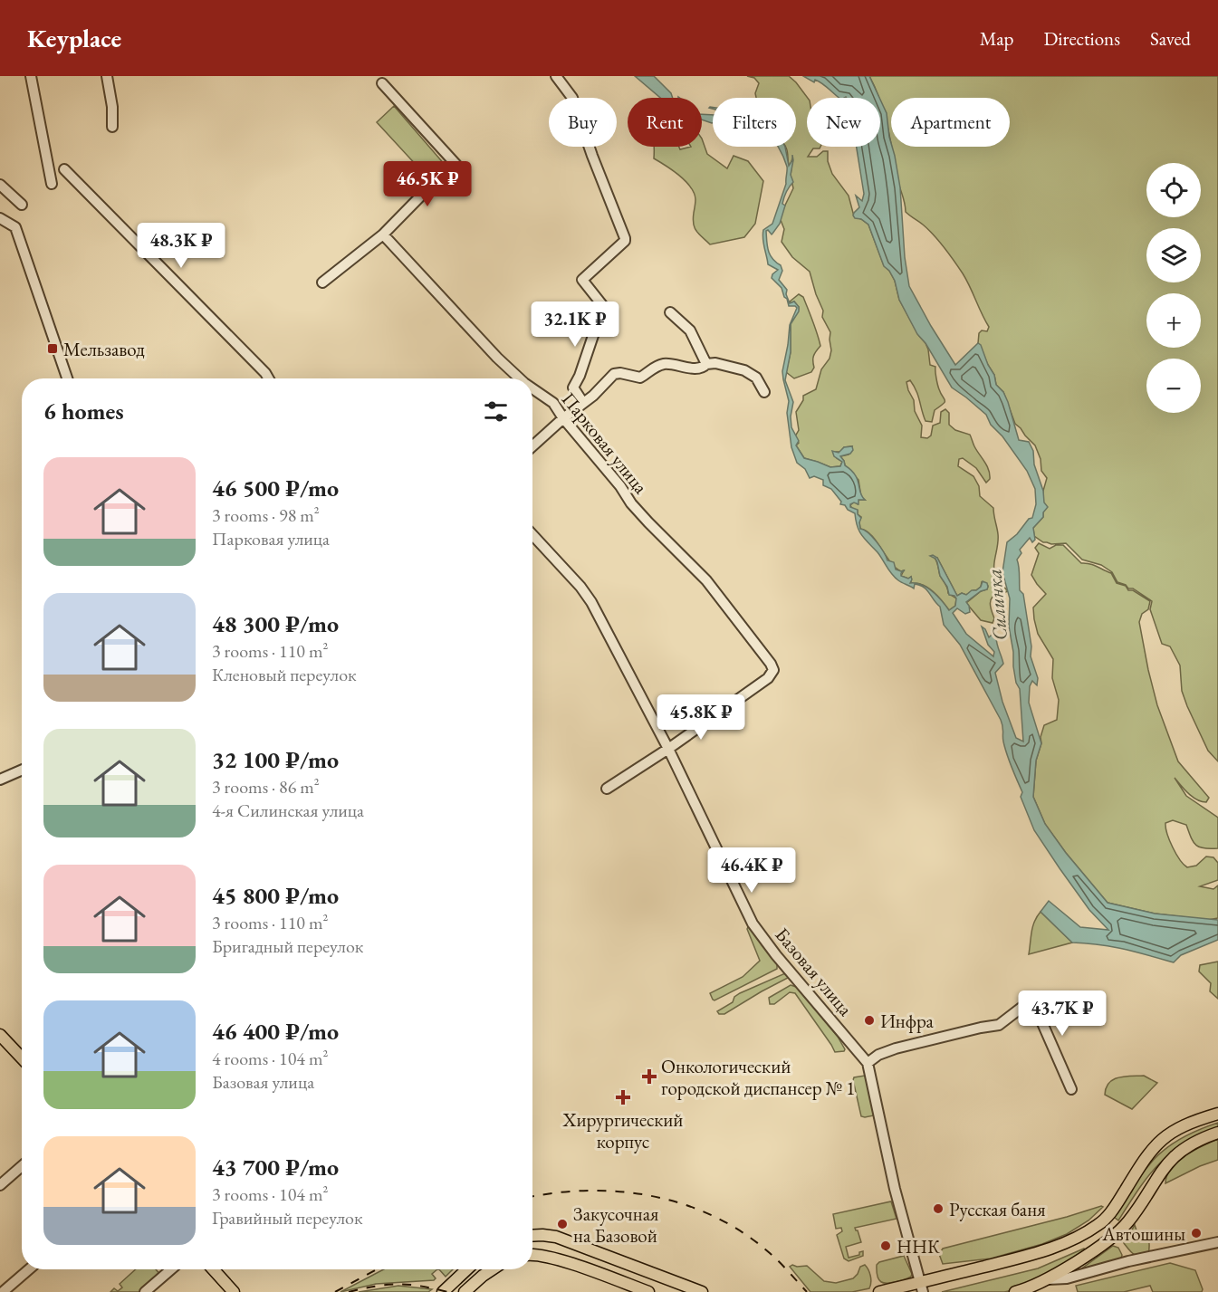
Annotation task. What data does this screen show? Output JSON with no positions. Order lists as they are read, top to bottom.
{
  "streets": {
    "street": ["Парковая улица", "Базовая улица"]
  },
  "crossings": [
    ["Парковая улица", "Базовая улица"]
  ],
  "water": ["Силинка"],
  "places": {
    "transit": ["Мельзавод"],
    "other": [
      "Инфра",
      "Русская баня",
      "Закусочная на Базовой",
      "Автошины",
      "ННК"
    ],
    "health": ["Онкологический городской диспансер № 1", "Хирургический корпус"]
  },
  "page": {
    "header": "Keyplace",
    "nav": ["Map", "Directions", "Saved"],
    "chip": [
      "Buy",
      "Rent",
      "Filters",
      "New",
      "Apartment"
    ],
    "price": [
      "46.5K ₽",
      "48.3K ₽",
      "32.1K ₽",
      "45.8K ₽",
      "46.4K ₽",
      "43.7K ₽"
    ],
    "map_buttons": ["+", "−"],
    "heading": "6 homes",
    "list": [
      {
        "name": "46 500 ₽/mo",
        "note": "3 rooms · 98 m² · Парковая улица"
      },
      {
        "name": "48 300 ₽/mo",
        "note": "3 rooms · 110 m² · Кленовый переулок"
      },
      {
        "name": "32 100 ₽/mo",
        "note": "3 rooms · 86 m² · 4-я Силинская улица"
      },
      {
        "name": "45 800 ₽/mo",
        "note": "3 rooms · 110 m² · Бригадный переулок"
      },
      {
        "name": "46 400 ₽/mo",
        "note": "4 rooms · 104 m² · Базовая улица"
      },
      {
        "name": "43 700 ₽/mo",
        "note": "3 rooms · 104 m² · Гравийный переулок"
      }
    ]
  }
}
